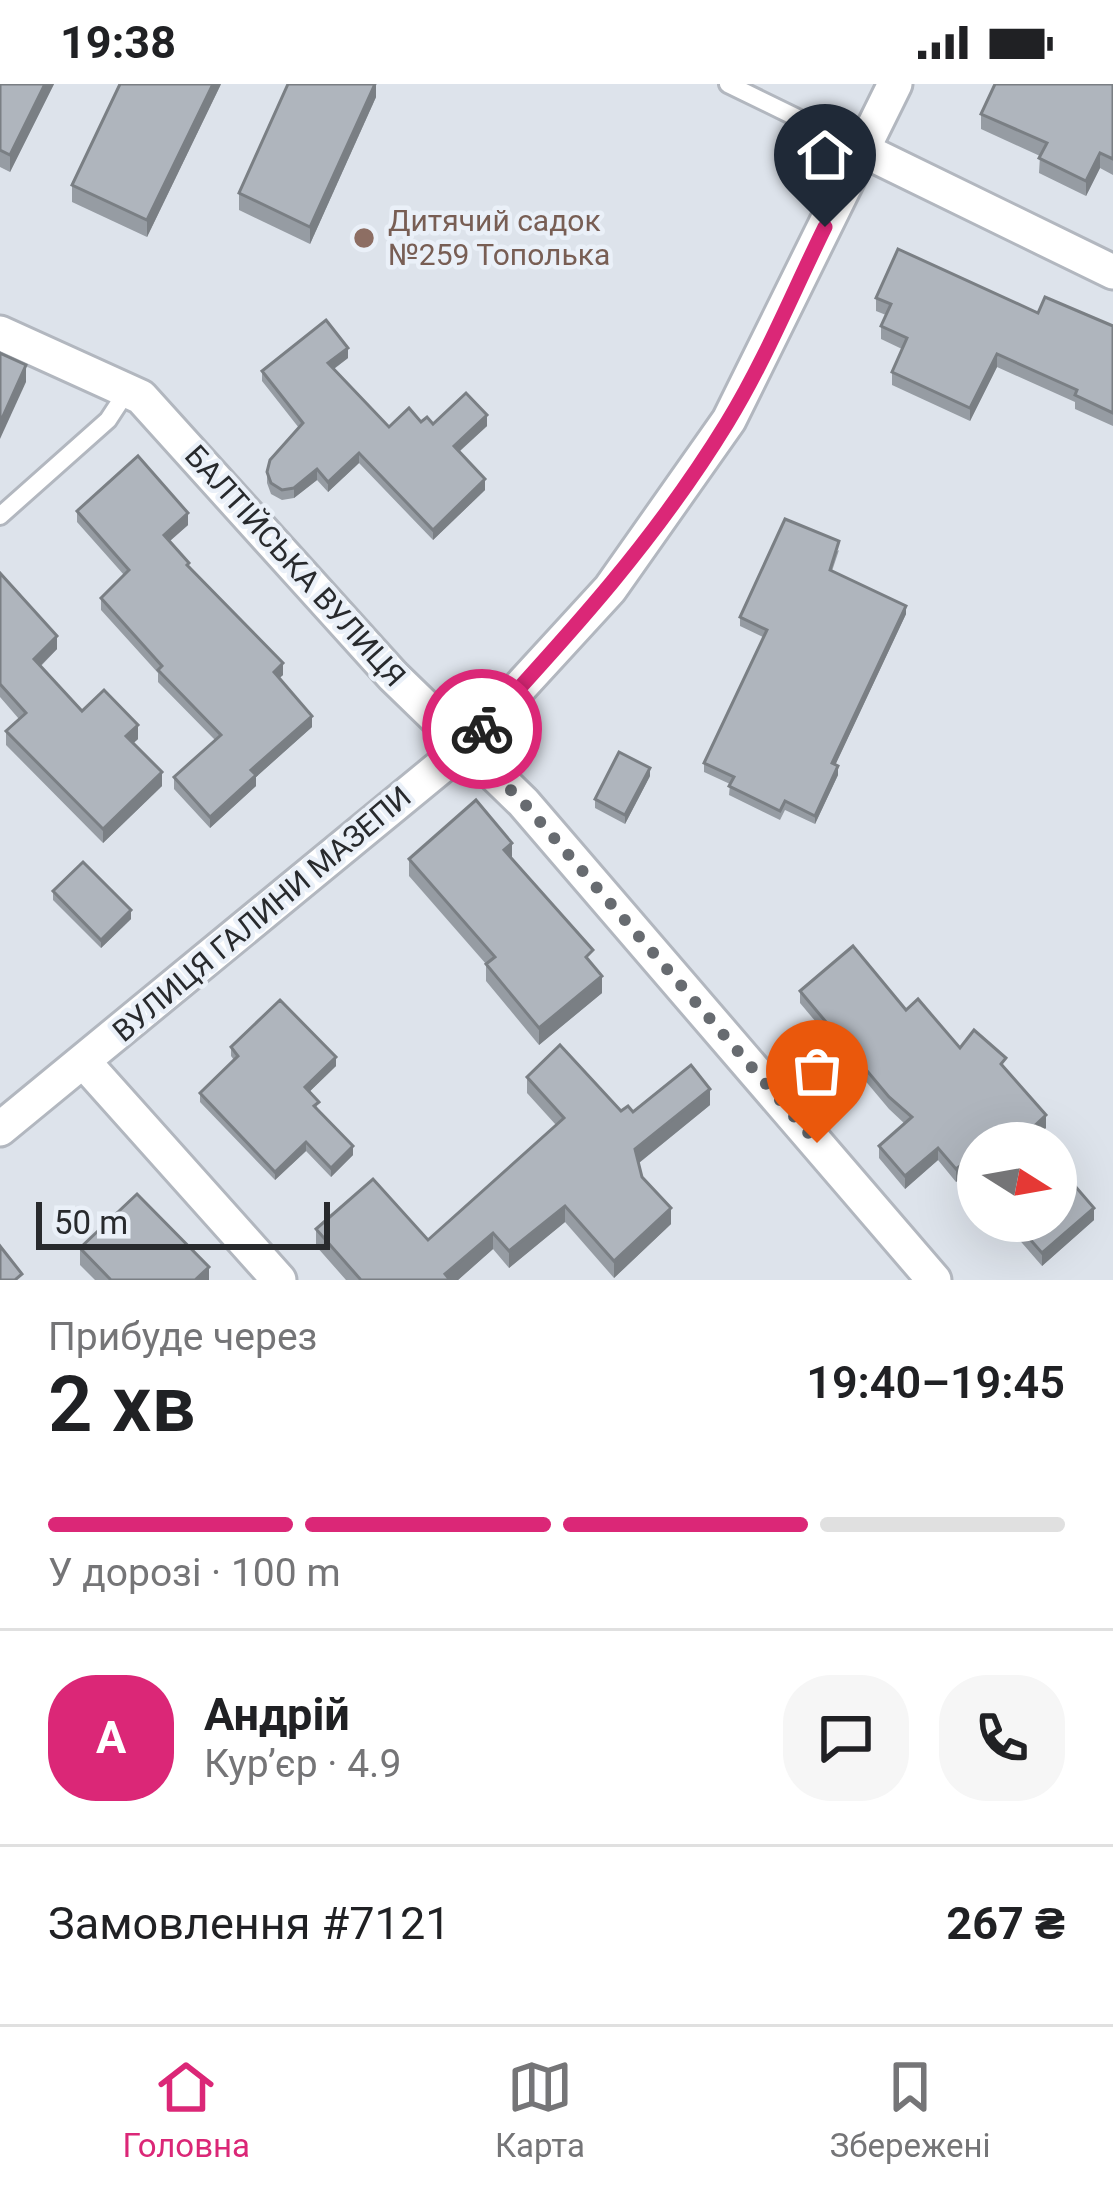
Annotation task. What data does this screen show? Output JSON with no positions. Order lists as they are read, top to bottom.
{
  "streets": {
    "street": ["БАЛТІЙСЬКА ВУЛИЦЯ", "ВУЛИЦЯ ГАЛИНИ МАЗЕПИ"]
  },
  "crossings": [
    ["БАЛТІЙСЬКА ВУЛИЦЯ", "ВУЛИЦЯ ГАЛИНИ МАЗЕПИ"]
  ],
  "places": ["Дитячий садок №259 Тополька"],
  "scale_bar": "50 m",
  "north": "right",
  "page": {
    "status": "19:38",
    "scale": "50 m",
    "heading": ["2 хв", "Прибуде через", "19:40–19:45"],
    "panel": [
      "Андрій",
      "Кур’єр · 4.9",
      "Замовлення #7121",
      "267 ₴"
    ],
    "bar": "У дорозі · 100 m",
    "round": "А",
    "tabs": ["Головна", "Карта", "Збережені"]
  }
}
